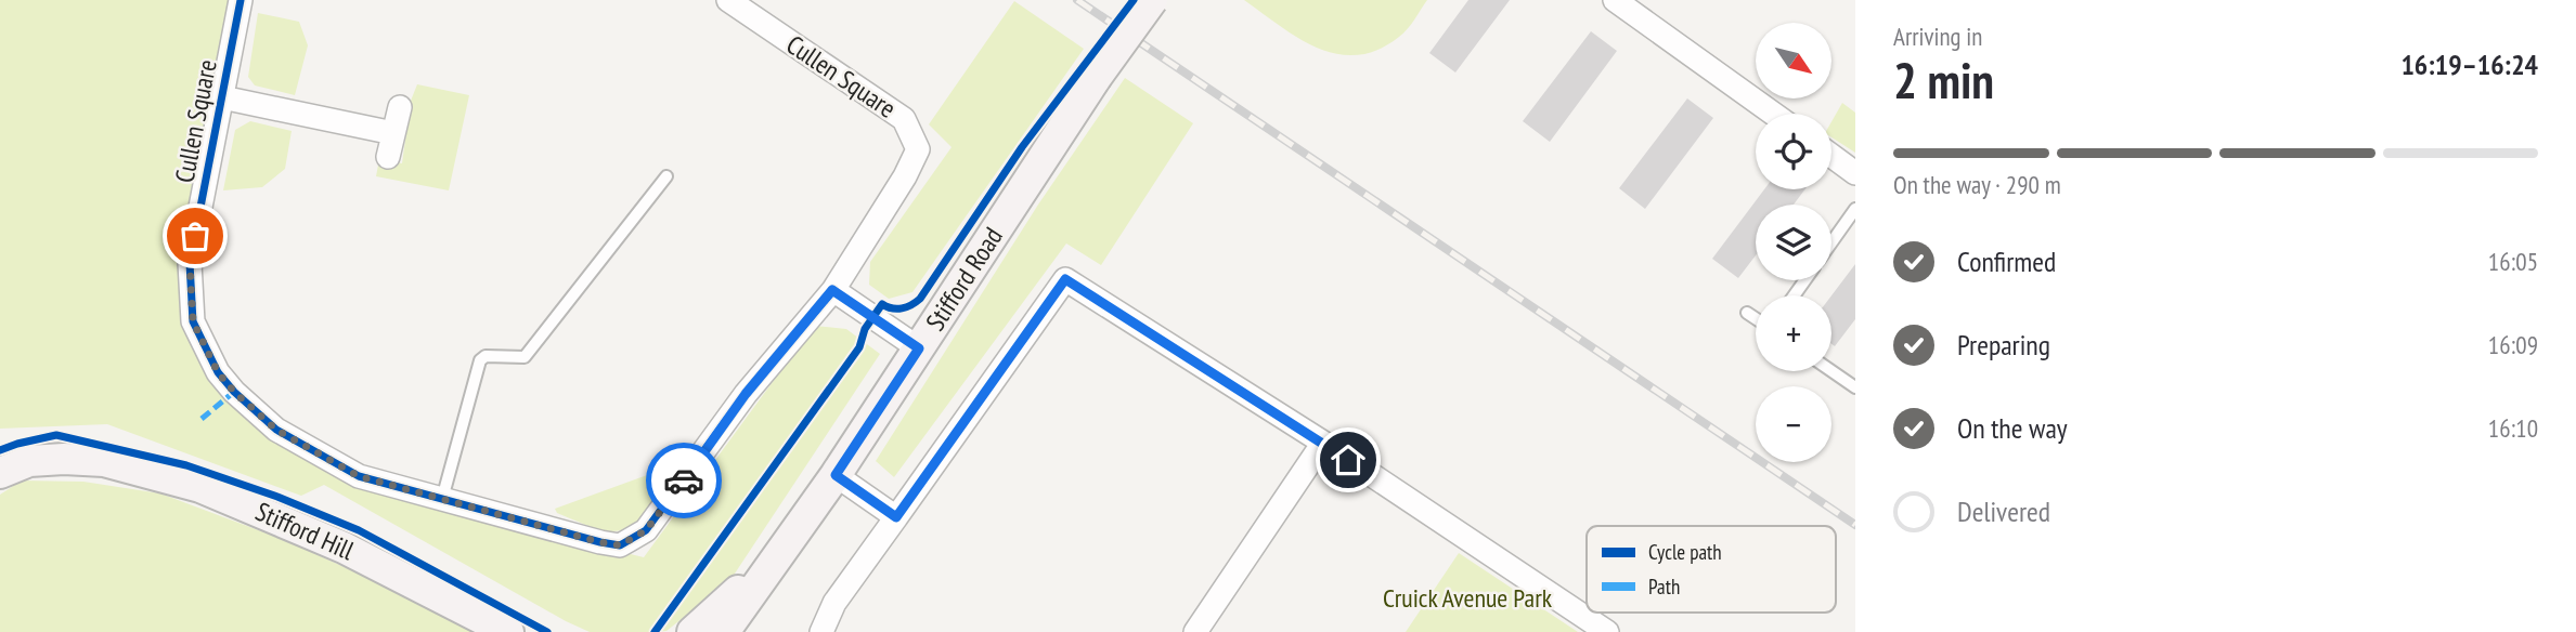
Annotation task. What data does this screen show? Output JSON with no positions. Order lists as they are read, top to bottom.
{
  "streets": {
    "main road": ["Stifford Road", "Stifford Hill"],
    "street": ["Cullen Square"]
  },
  "parks": ["Cruick Avenue Park"],
  "legend": ["Cycle path", "Path"],
  "north": "bottom right",
  "page": {
    "heading": ["2 min", "Arriving in", "16:19–16:24"],
    "map_buttons": ["+", "−"],
    "bar": "On the way · 290 m",
    "list": [
      ["Confirmed", "16:05"],
      ["Preparing", "16:09"],
      ["On the way", "16:10"],
      "Delivered"
    ]
  }
}
